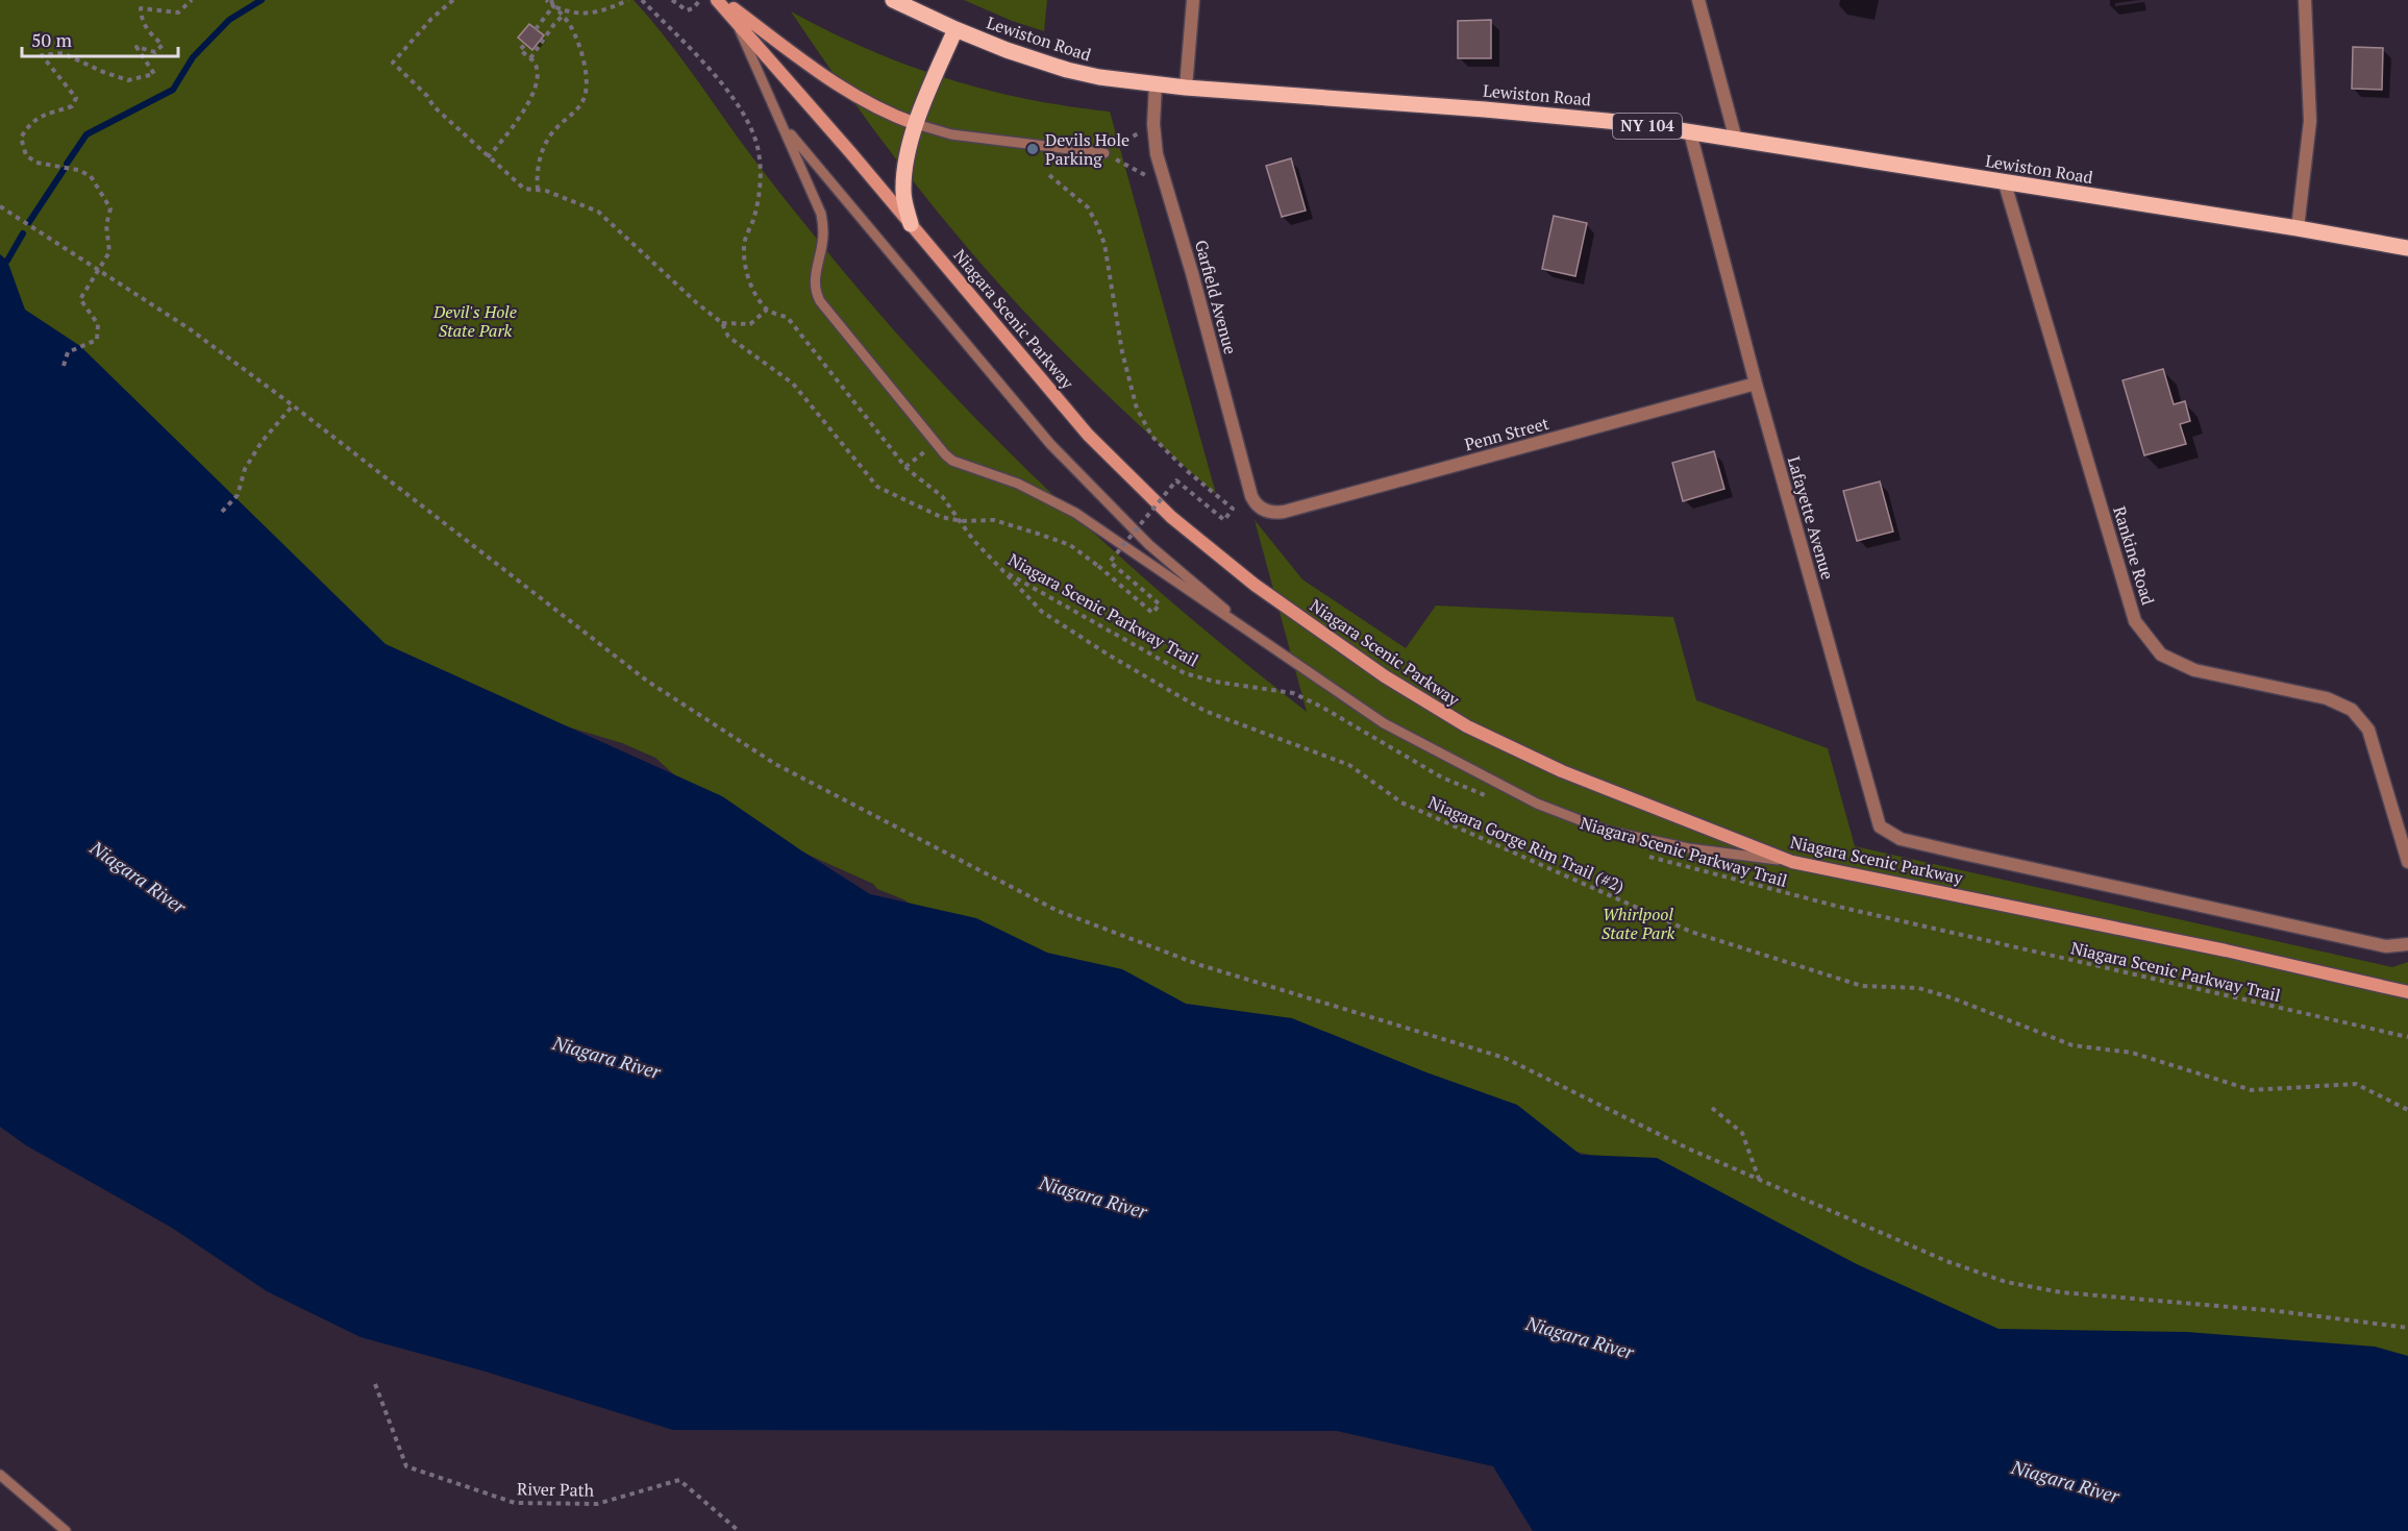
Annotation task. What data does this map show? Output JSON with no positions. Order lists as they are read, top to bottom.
{
  "streets": {
    "main road": ["Lewiston Road", "NY 104", "Niagara Scenic Parkway"],
    "street": [
      "Garfield Avenue",
      "Penn Street",
      "Lafayette Avenue",
      "Rankine Road"
    ],
    "path": ["Niagara Scenic Parkway Trail", "Niagara Gorge Rim Trail (#2)", "River Path"]
  },
  "crossings": [
    ["Lewiston Road", "Garfield Avenue"],
    ["Lewiston Road", "Lafayette Avenue"],
    ["Lewiston Road", "Rankine Road"],
    ["Garfield Avenue", "Penn Street"],
    ["Penn Street", "Lafayette Avenue"],
    ["Niagara Scenic Parkway Trail", "Niagara Gorge Rim Trail (#2)"]
  ],
  "water": ["Niagara River"],
  "parks": ["Devil's Hole State Park", "Whirlpool State Park"],
  "places": ["Devils Hole Parking"],
  "scale_bar": "50 m"
}
